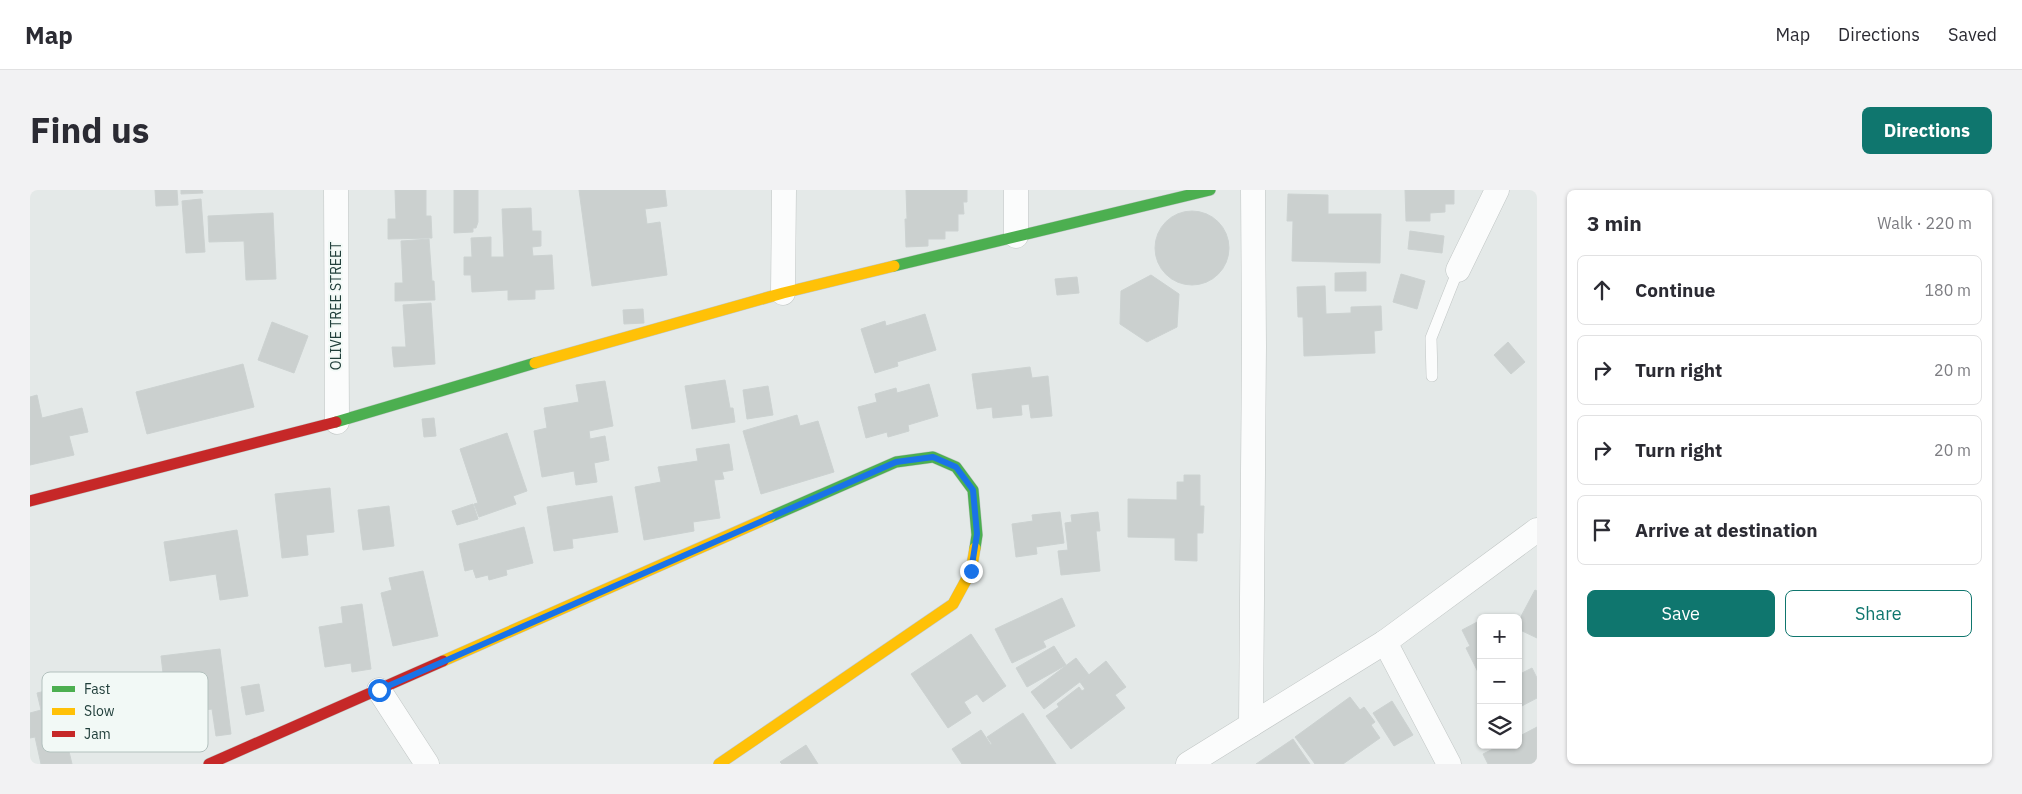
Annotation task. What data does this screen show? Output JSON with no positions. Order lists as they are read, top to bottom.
{
  "streets": {
    "street": ["OLIVE TREE STREET"]
  },
  "legend": ["Fast", "Slow", "Jam"],
  "page": {
    "header": "Map",
    "nav": ["Map", "Directions", "Saved"],
    "title": "Find us",
    "buttons": [
      "Directions",
      ["Save", "Share"]
    ],
    "heading": ["3 min", "Walk · 220 m"],
    "list": [
      ["Continue", "180 m"],
      ["Turn right", "20 m"],
      ["Turn right", "20 m"],
      "Arrive at destination"
    ],
    "map_buttons": ["+", "−"]
  }
}
